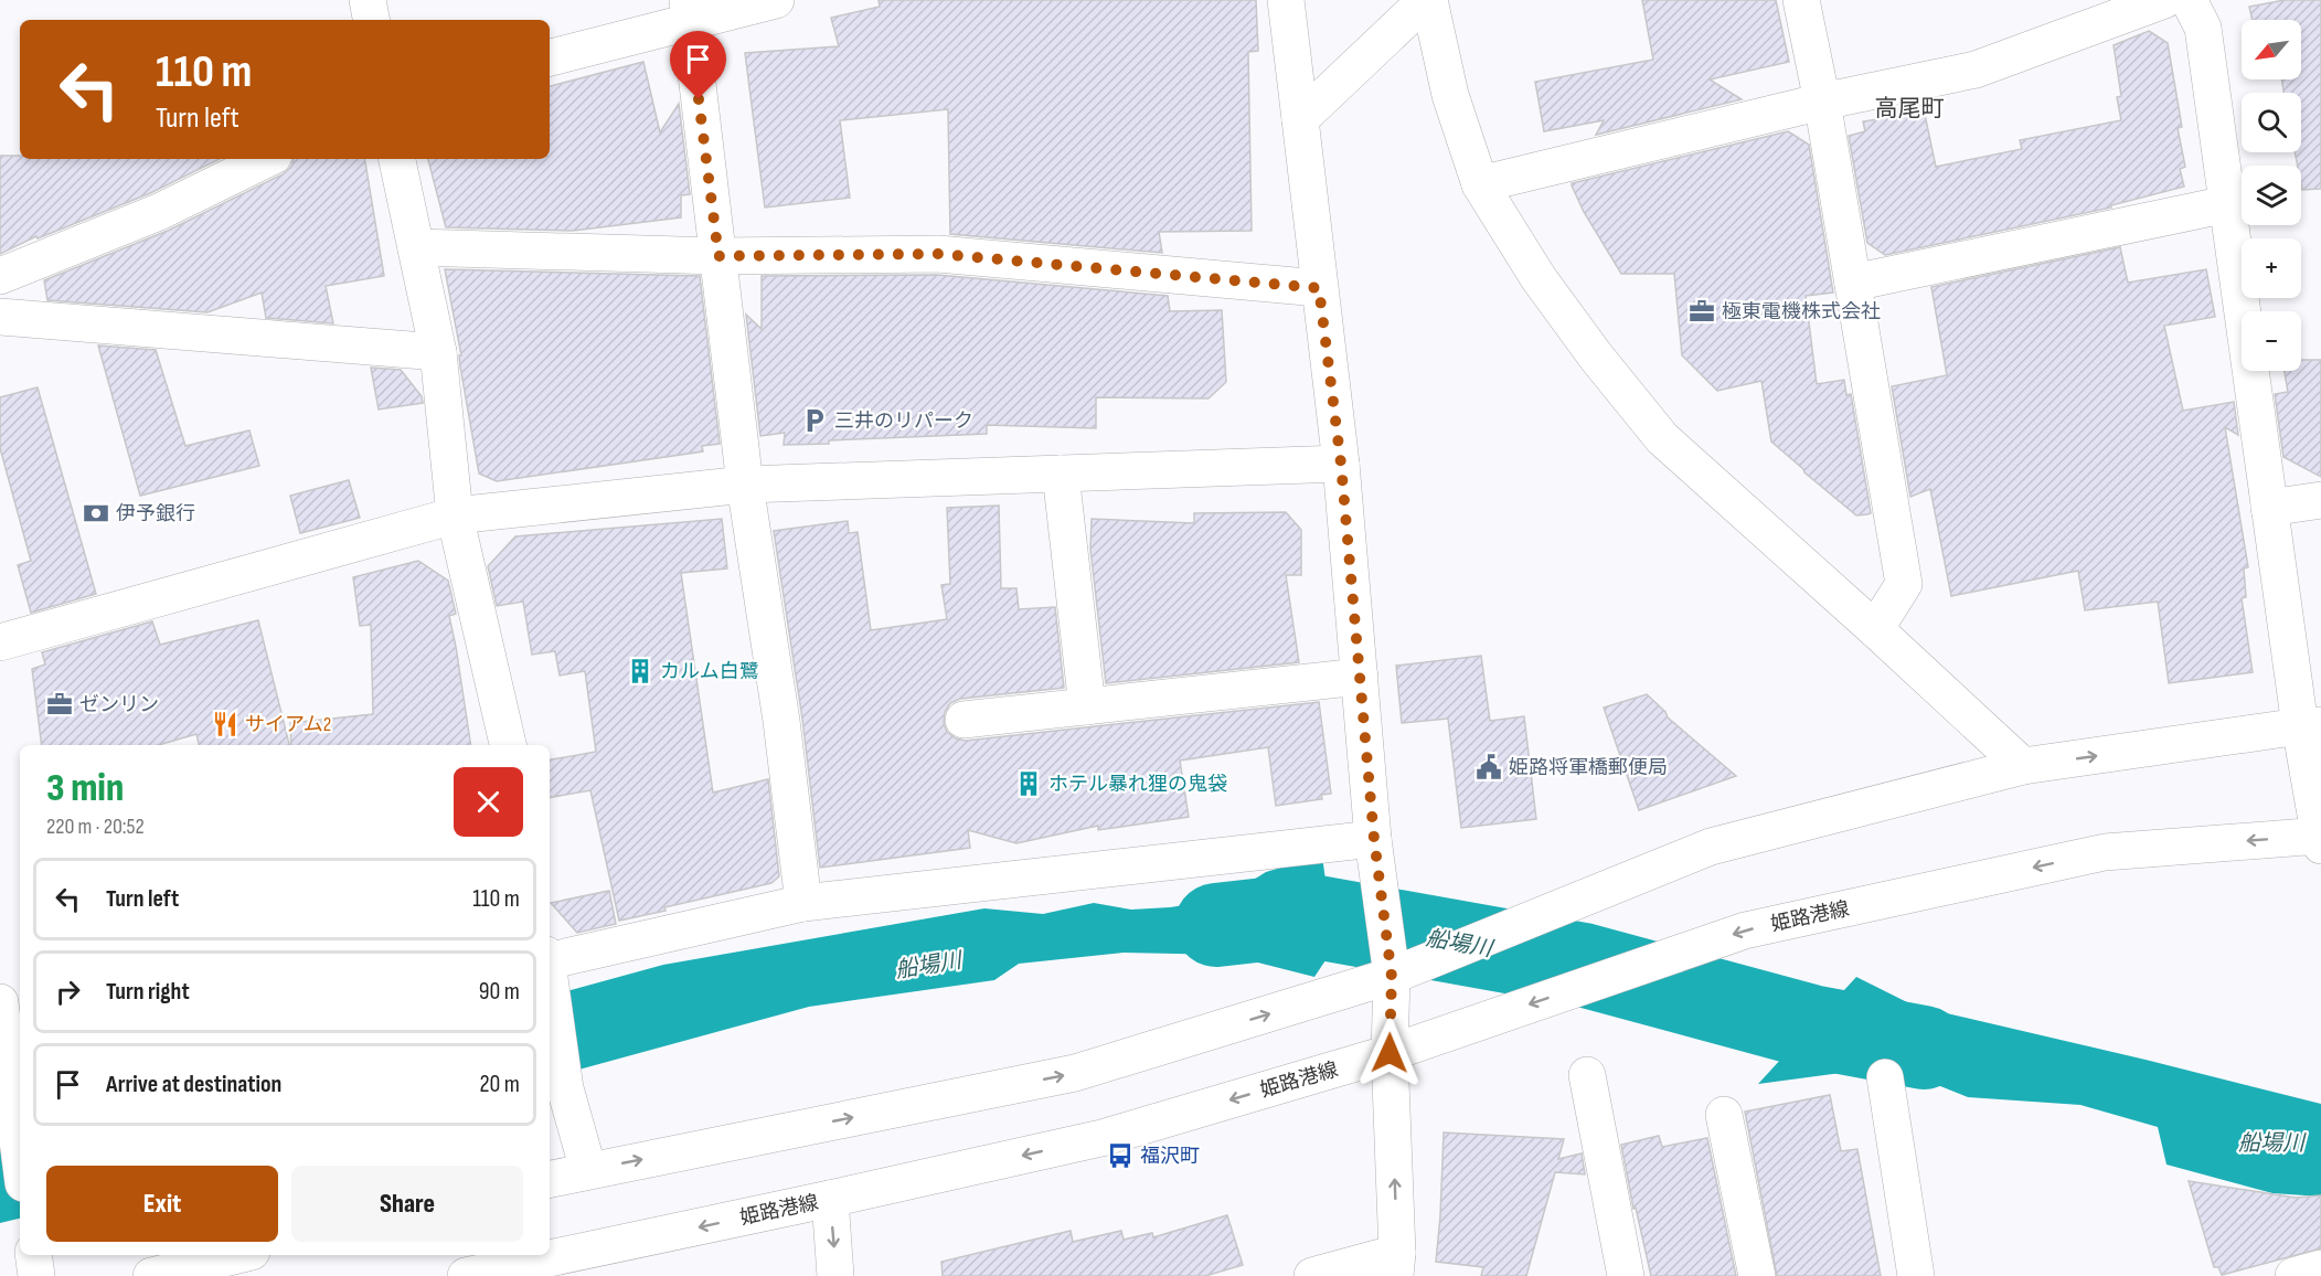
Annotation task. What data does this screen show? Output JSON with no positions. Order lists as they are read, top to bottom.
{
  "streets": {
    "street": ["姫路港線"]
  },
  "districts": ["高尾町"],
  "water": ["船場川"],
  "places": {
    "office": ["極東電機株式会社", "ゼンリン"],
    "parking": ["三井のリパーク"],
    "bank": ["伊予銀行"],
    "building": ["カルム白鷺", "ホテル暴れ狸の鬼袋"],
    "restaurant": ["サイアム2"],
    "public building": ["姫路将軍橋郵便局"],
    "bus stop": ["福沢町"]
  },
  "north": "bottom left",
  "page": {
    "map_buttons": ["+", "−"],
    "turn": ["110 m", "Turn left"],
    "heading": ["3 min", "220 m · 20:52"],
    "list": [
      {
        "name": "Turn left",
        "value": "110 m"
      },
      {
        "name": "Turn right",
        "value": "90 m"
      },
      {
        "name": "Arrive at destination",
        "value": "20 m"
      }
    ],
    "buttons": ["Exit", "Share"]
  }
}
